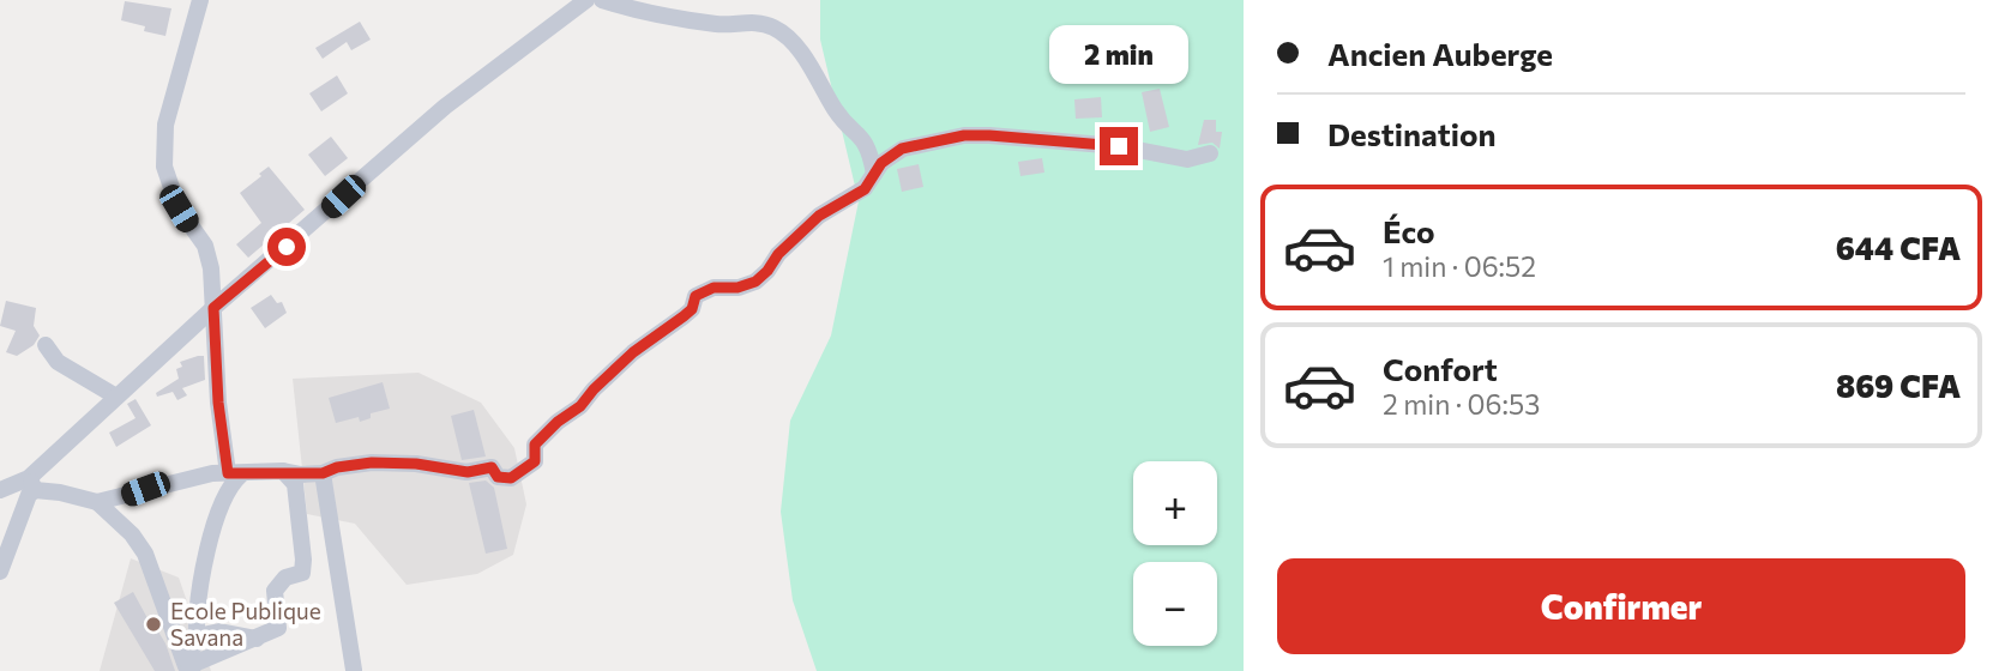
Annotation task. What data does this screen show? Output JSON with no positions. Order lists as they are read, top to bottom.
{
  "places": ["Ecole Publique Savana"],
  "page": {
    "banner": ["Ancien Auberge", "Destination"],
    "bubble": "2 min",
    "list": [
      {
        "name": "Éco",
        "note": "1 min · 06:52",
        "value": "644 CFA"
      },
      {
        "name": "Confort",
        "note": "2 min · 06:53",
        "value": "869 CFA"
      }
    ],
    "map_buttons": ["+", "−"],
    "buttons": "Confirmer"
  }
}
